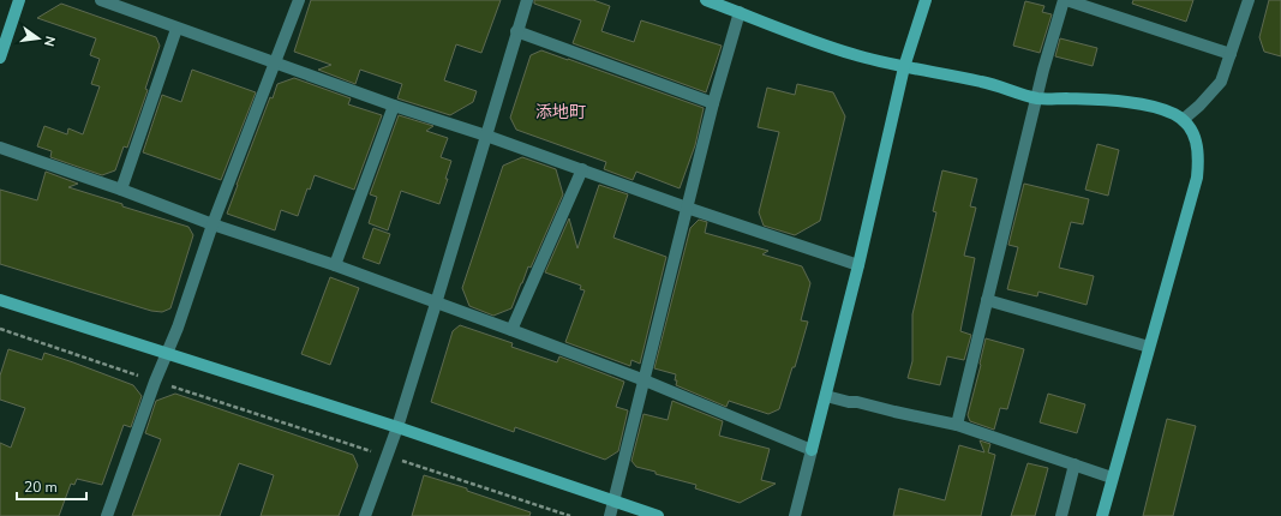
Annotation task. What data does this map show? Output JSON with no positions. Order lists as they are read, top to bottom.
{
  "districts": ["添地町"],
  "scale_bar": "20 m",
  "north": "right"
}
